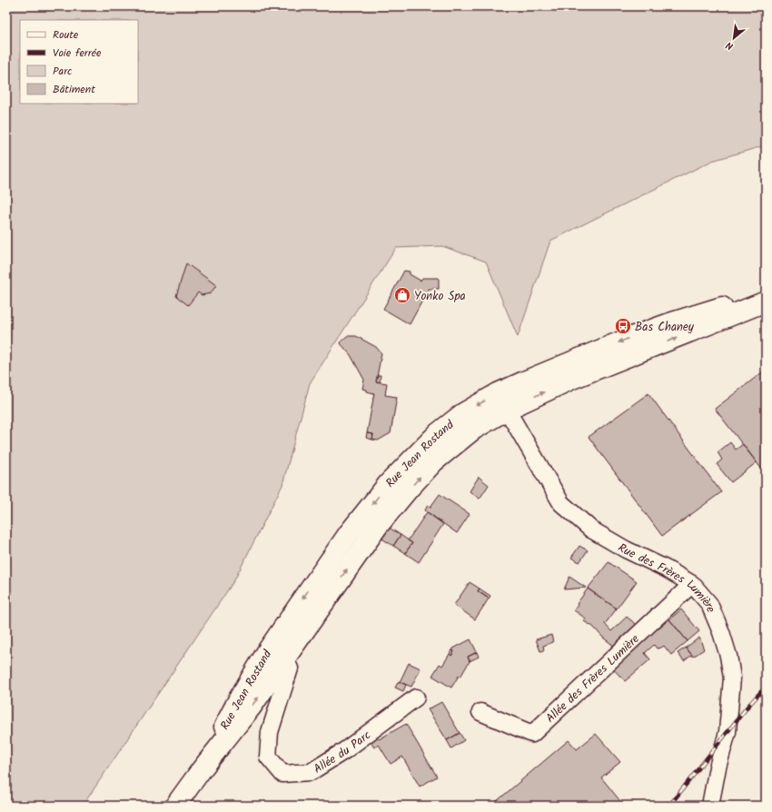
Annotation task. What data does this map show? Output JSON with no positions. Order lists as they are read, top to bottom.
{
  "streets": {
    "main road": ["Rue Jean Rostand"],
    "street": ["Rue des Frères Lumière", "Allée des Frères Lumière", "Allée du Parc"]
  },
  "crossings": [
    ["Rue Jean Rostand", "Rue des Frères Lumière"],
    ["Rue Jean Rostand", "Allée du Parc"],
    ["Rue des Frères Lumière", "Allée des Frères Lumière"]
  ],
  "places": {
    "shop": ["Yonko Spa"],
    "bus stop": ["Bas Chaney"]
  },
  "legend": [
    "Route",
    "Voie ferrée",
    "Parc",
    "Bâtiment"
  ],
  "north": "bottom left"
}
